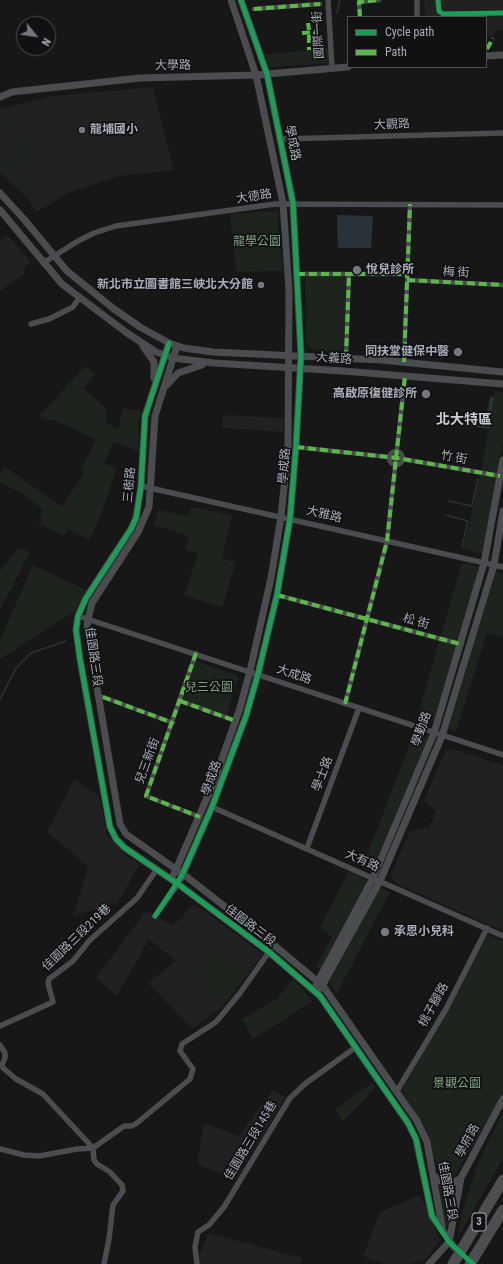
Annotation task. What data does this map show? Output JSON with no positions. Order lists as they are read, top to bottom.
{
  "streets": {
    "highway": ["3"],
    "street": [
      "國際一街",
      "大學路",
      "大觀路",
      "學成路",
      "大德路",
      "梅 街",
      "大義路",
      "竹 街",
      "三樹路",
      "大雅路",
      "松 街",
      "佳園路三段",
      "大成路",
      "學勤路",
      "兒三新街",
      "學士路",
      "大有路",
      "佳園路三段219巷",
      "桃子腳路",
      "佳園路三段145巷",
      "學府路"
    ]
  },
  "crossings": [
    ["國際一街", "大學路"],
    ["大學路", "學成路"],
    ["大觀路", "學成路"],
    ["學成路", "大德路"],
    ["學成路", "大義路"],
    ["學成路", "竹 街"],
    ["學成路", "大雅路"],
    ["學成路", "松 街"],
    ["學成路", "佳園路三段"],
    ["學成路", "大成路"],
    ["學成路", "兒三新街"],
    ["學成路", "大有路"],
    ["大義路", "三樹路"],
    ["大義路", "佳園路三段"],
    ["竹 街", "學勤路"],
    ["三樹路", "大雅路"],
    ["三樹路", "佳園路三段"],
    ["三樹路", "大成路"],
    ["大雅路", "佳園路三段"],
    ["大雅路", "學勤路"],
    ["松 街", "學勤路"],
    ["佳園路三段", "大成路"],
    ["佳園路三段", "學勤路"],
    ["佳園路三段", "佳園路三段219巷"],
    ["佳園路三段", "桃子腳路"],
    ["佳園路三段", "佳園路三段145巷"],
    ["佳園路三段", "學府路"],
    ["大成路", "學勤路"],
    ["大成路", "兒三新街"],
    ["大成路", "學士路"],
    ["學勤路", "大有路"],
    ["學士路", "大有路"],
    ["大有路", "桃子腳路"]
  ],
  "districts": ["北大特區"],
  "parks": ["龍學公園", "兒三公園", "景觀公園"],
  "places": [
    "龍埔國小",
    "悅兒診所",
    "新北市立圖書館三峽北大分館",
    "同扶堂健保中醫",
    "高啟原復健診所",
    "承恩小兒科"
  ],
  "legend": ["Cycle path", "Path"],
  "north": "bottom right"
}
